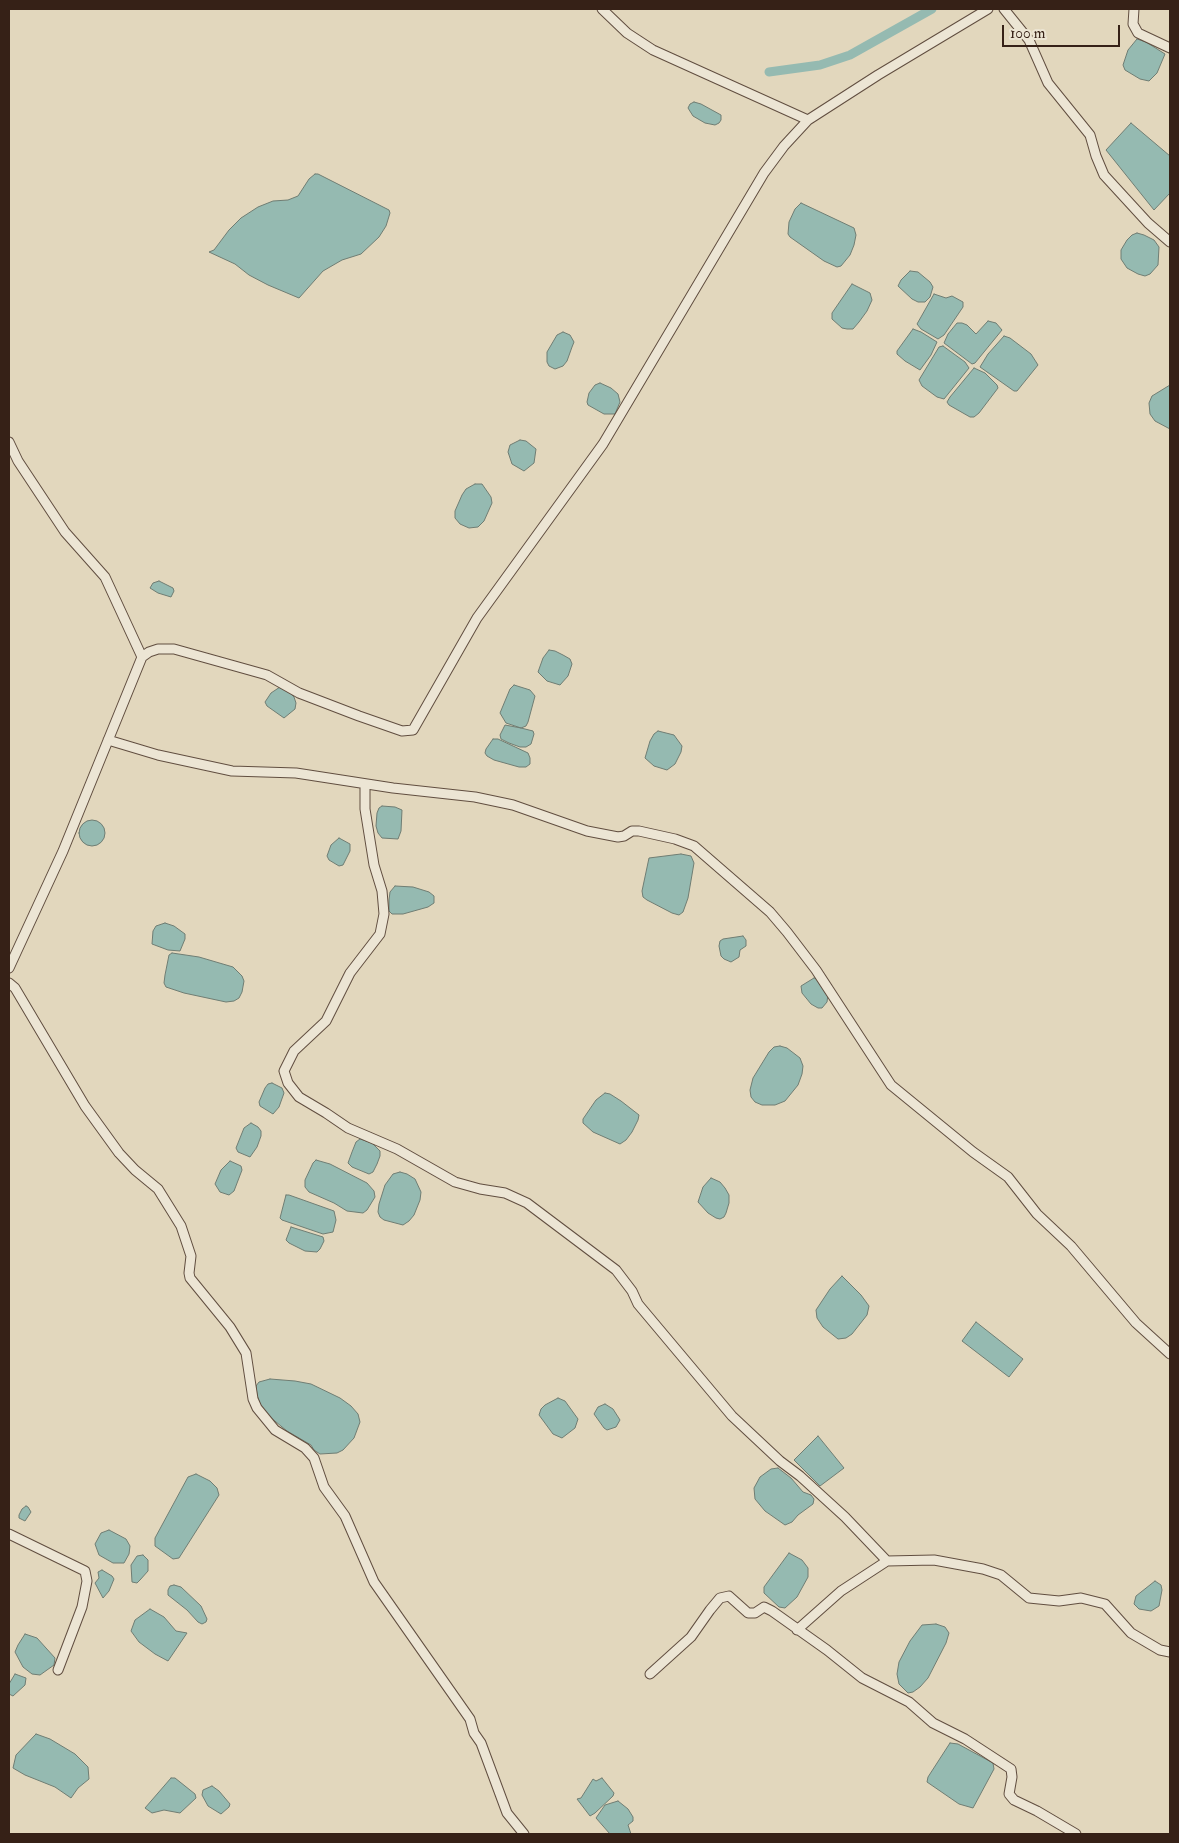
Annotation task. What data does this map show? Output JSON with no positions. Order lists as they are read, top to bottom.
{
  "scale_bar": "100 m"
}
